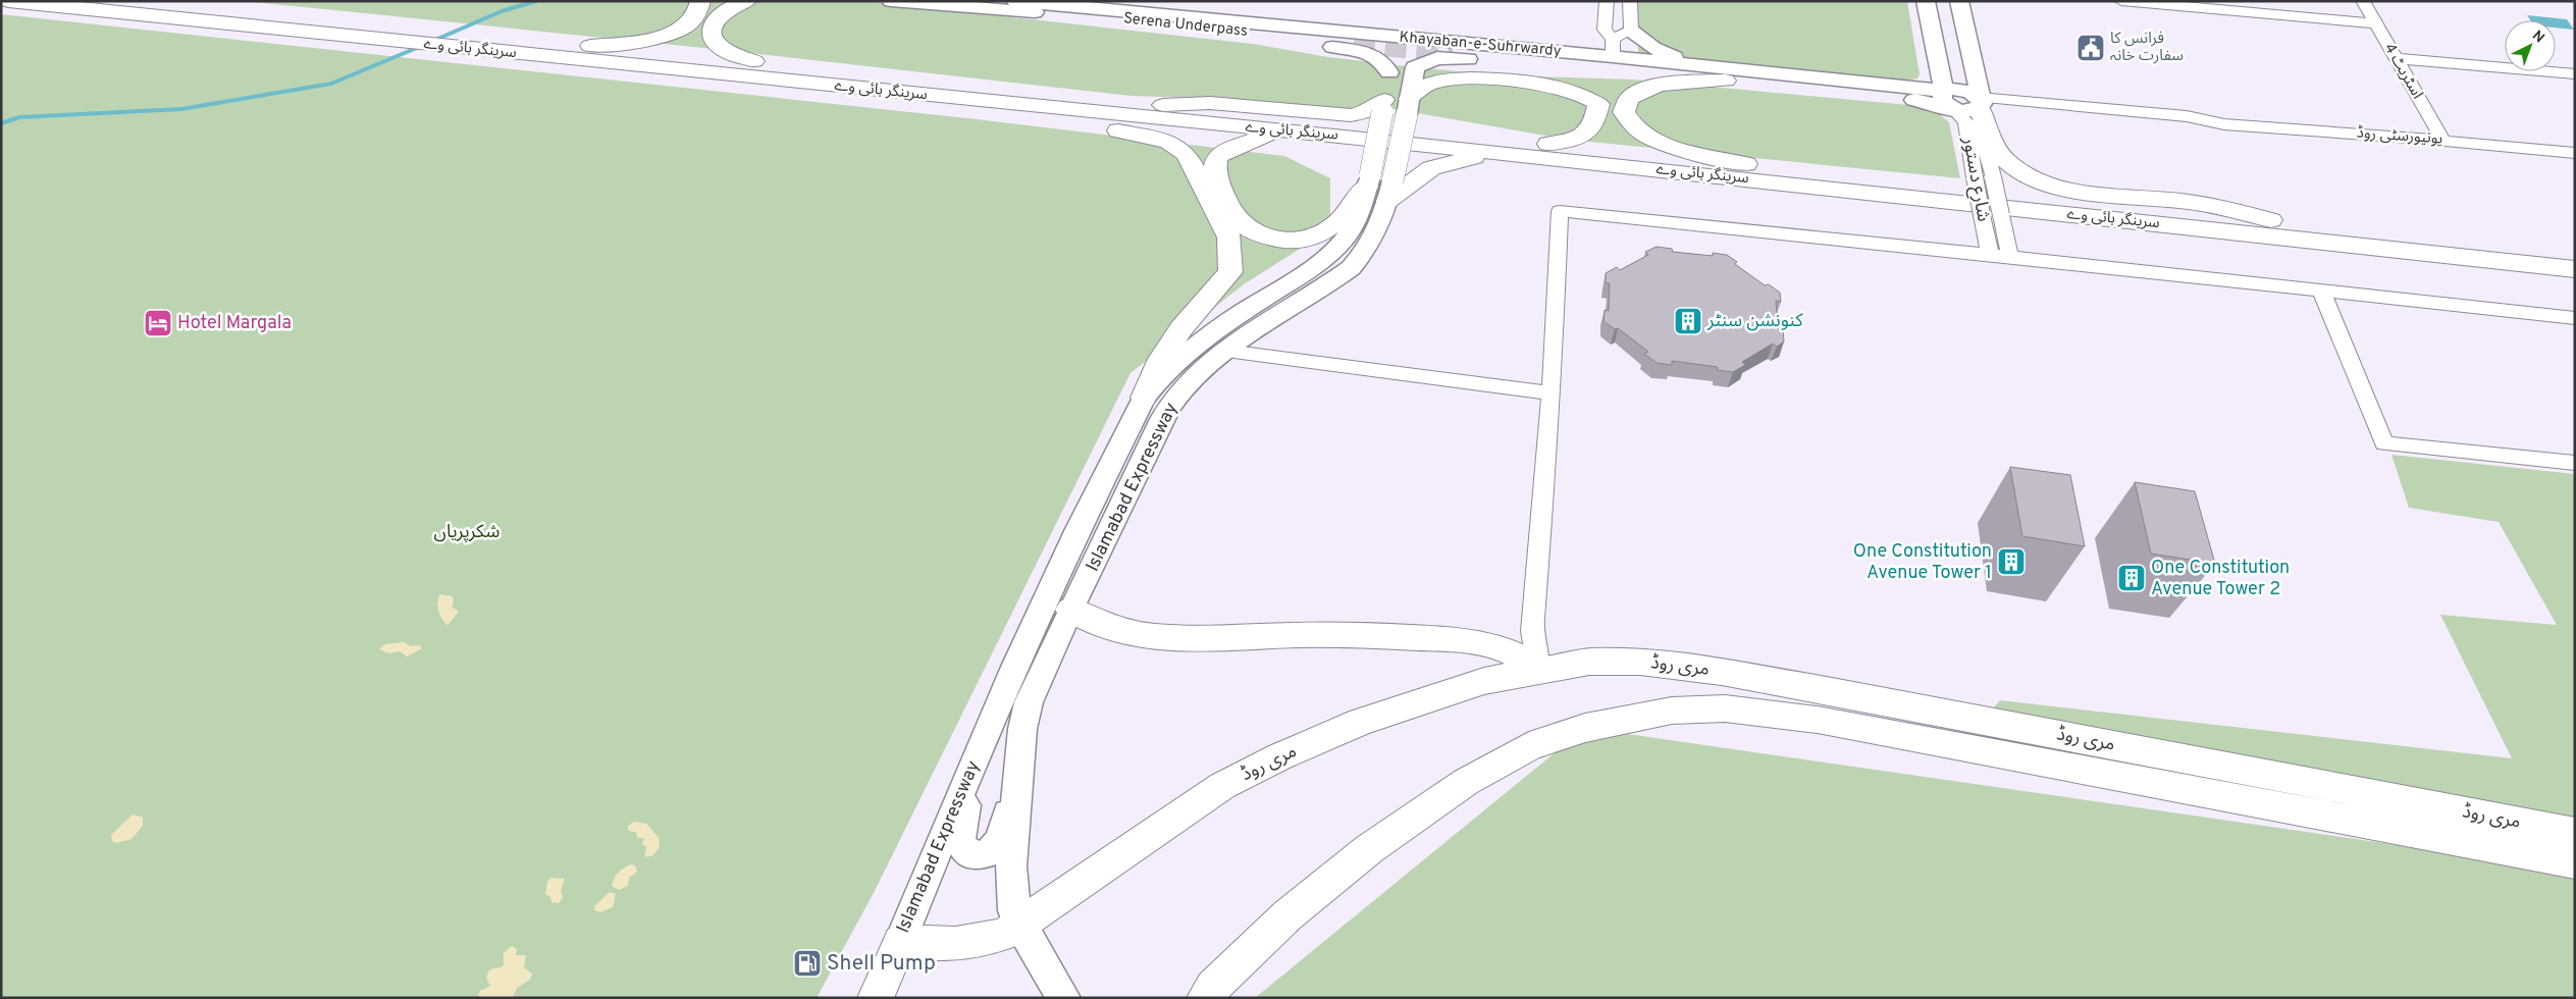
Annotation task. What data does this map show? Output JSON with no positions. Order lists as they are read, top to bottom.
{
  "streets": {
    "highway": ["سرینگر ہائی وے", "مری روڈ"],
    "main road": ["Khayaban-e-Suhrwardy", "شارع دستور", "Islamabad Expressway"],
    "street": ["اسٹریٹ 4", "یونیورسٹی روڈ"]
  },
  "crossings": [
    ["Khayaban-e-Suhrwardy", "یونیورسٹی روڈ"],
    ["Khayaban-e-Suhrwardy", "شارع دستور"],
    ["Khayaban-e-Suhrwardy", "Islamabad Expressway"],
    ["اسٹریٹ 4", "یونیورسٹی روڈ"],
    ["یونیورسٹی روڈ", "شارع دستور"],
    ["Islamabad Expressway", "مری روڈ"]
  ],
  "parks": ["شکرپریاں"],
  "places": {
    "public building": ["فرانس کا سفارت خانہ"],
    "building": ["کنونشن سنٹر", "One Constitution Avenue Tower 1", "One Constitution Avenue Tower 2"],
    "hotel": ["Hotel Margala"],
    "fuel station": ["Shell Pump"]
  },
  "north": "top right"
}
